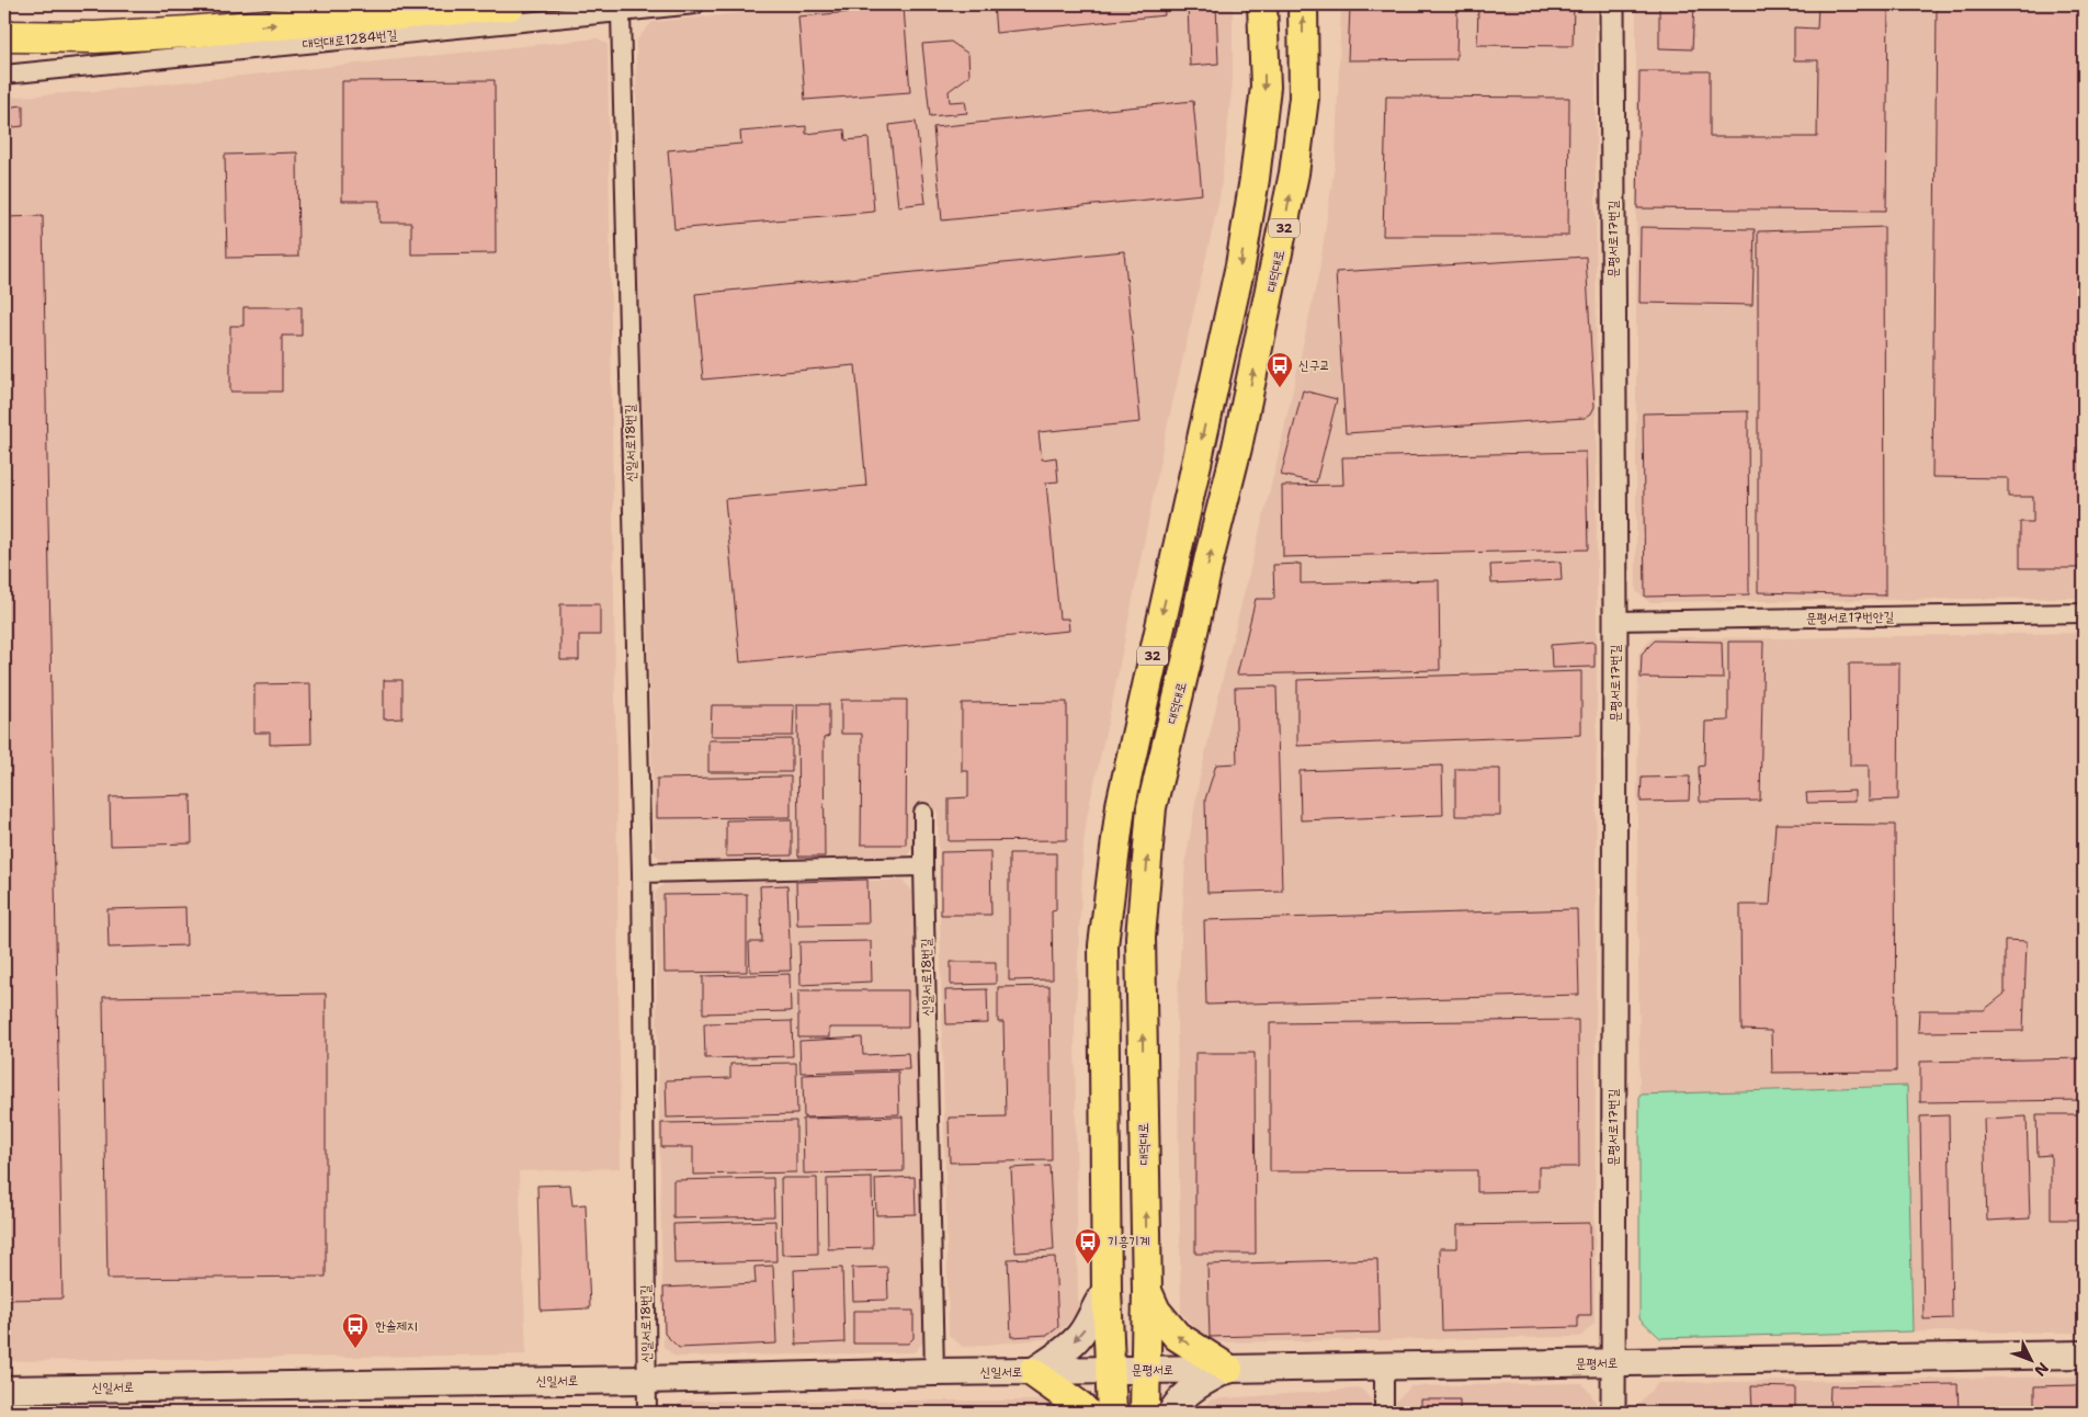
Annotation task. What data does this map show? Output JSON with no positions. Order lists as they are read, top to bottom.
{
  "streets": {
    "main road": [
      "32",
      "대덕대로",
      "문평서로",
      "신일서로"
    ],
    "street": [
      "대덕대로1284번길",
      "문평서로17번길",
      "신일서로18번길",
      "문평서로17번안길"
    ]
  },
  "crossings": [
    ["대덕대로1284번길", "신일서로18번길"],
    ["32", "문평서로"],
    ["32", "신일서로"],
    ["문평서로17번길", "문평서로17번안길"],
    ["문평서로17번길", "문평서로"],
    ["대덕대로", "문평서로"],
    ["신일서로18번길", "신일서로"],
    ["문평서로", "신일서로"]
  ],
  "places": {
    "bus stop": ["신구교", "기흥기계", "한솔제지"]
  },
  "north": "bottom right"
}
